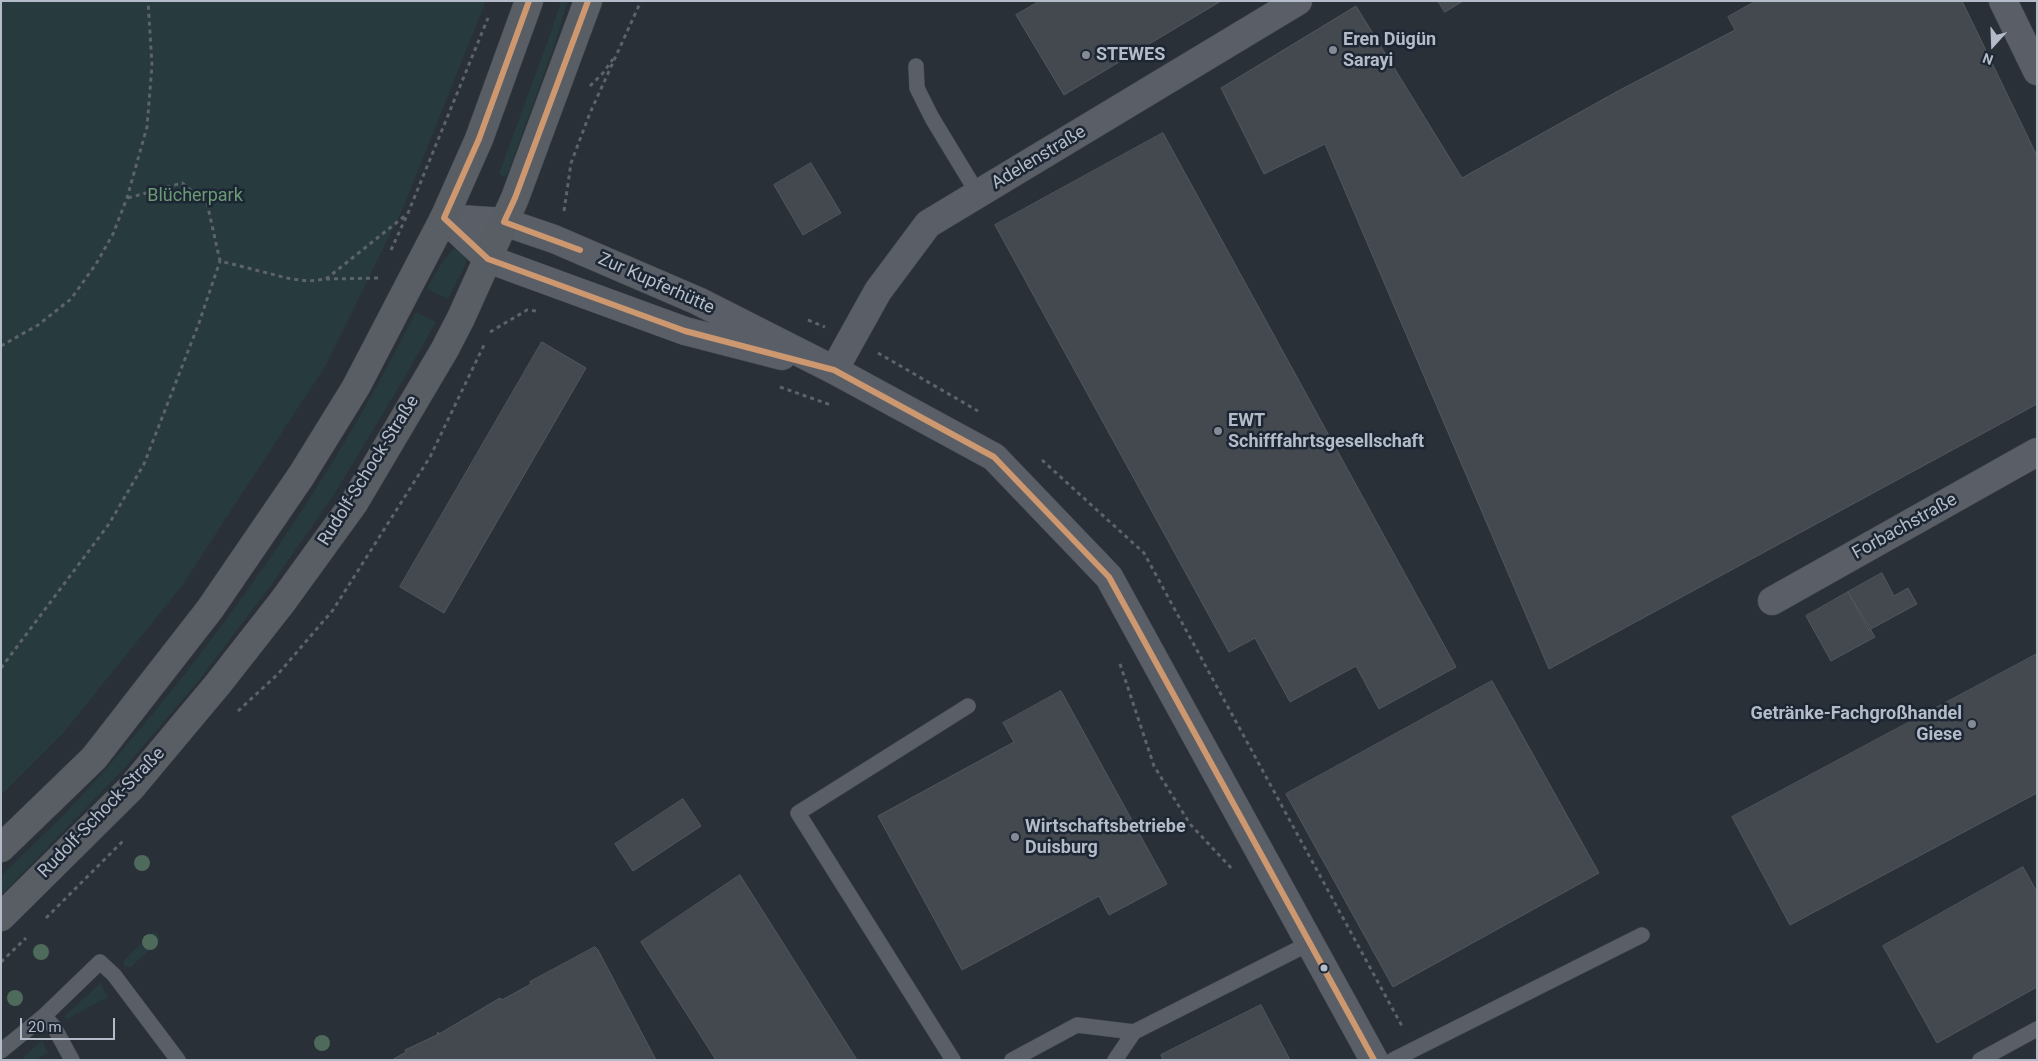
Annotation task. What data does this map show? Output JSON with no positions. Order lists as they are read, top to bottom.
{
  "streets": {
    "main road": ["Rudolf-Schock-Straße"],
    "street": ["Adelenstraße", "Zur Kupferhütte", "Forbachstraße"]
  },
  "crossings": [
    ["Adelenstraße", "Zur Kupferhütte"],
    ["Zur Kupferhütte", "Rudolf-Schock-Straße"]
  ],
  "parks": ["Blücherpark"],
  "places": [
    "Eren Dügün Sarayi",
    "STEWES",
    "EWT Schifffahrtsgesellschaft",
    "Getränke-Fachgroßhandel Giese",
    "Wirtschaftsbetriebe Duisburg"
  ],
  "scale_bar": "20 m",
  "north": "bottom"
}
